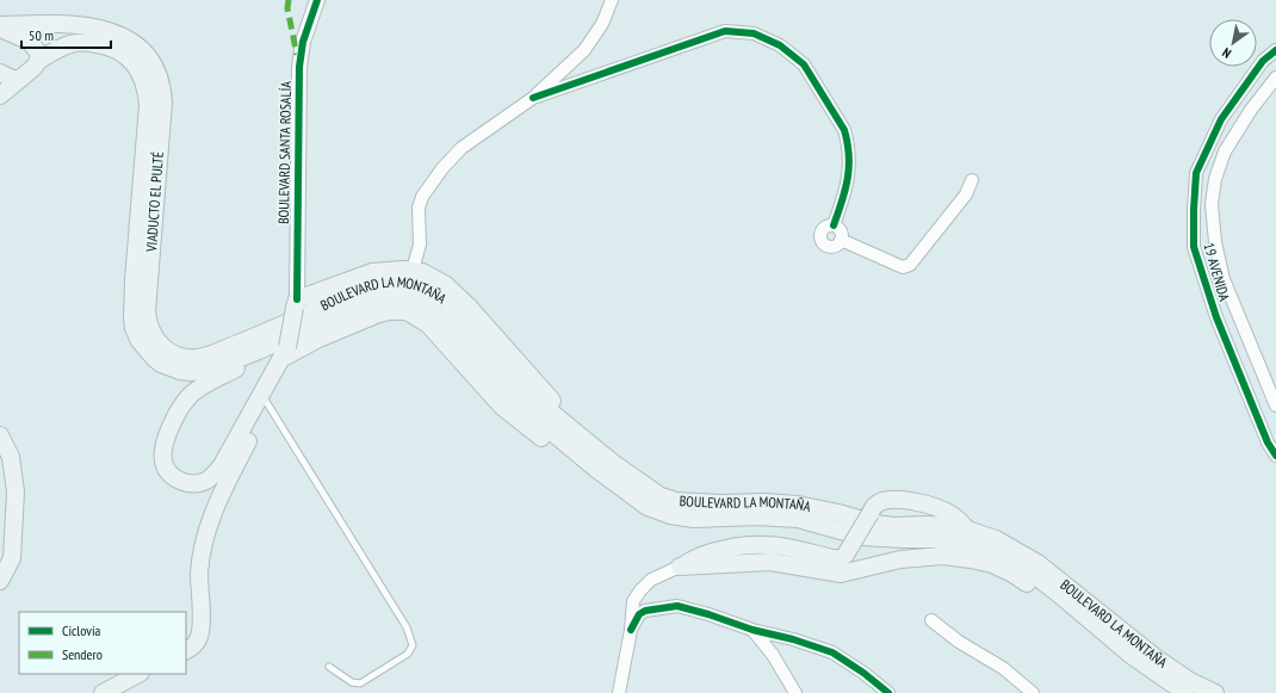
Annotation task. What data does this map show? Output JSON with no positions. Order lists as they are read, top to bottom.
{
  "streets": {
    "main road": ["VIADUCTO EL PULTÉ", "BOULEVARD LA MONTAÑA"],
    "street": ["BOULEVARD SANTA ROSALÍA", "19 AVENIDA"]
  },
  "crossings": [
    ["BOULEVARD SANTA ROSALÍA", "VIADUCTO EL PULTÉ"],
    ["BOULEVARD SANTA ROSALÍA", "BOULEVARD LA MONTAÑA"],
    ["VIADUCTO EL PULTÉ", "BOULEVARD LA MONTAÑA"]
  ],
  "legend": ["Ciclovía", "Sendero"],
  "scale_bar": "50 m",
  "north": "bottom left"
}
